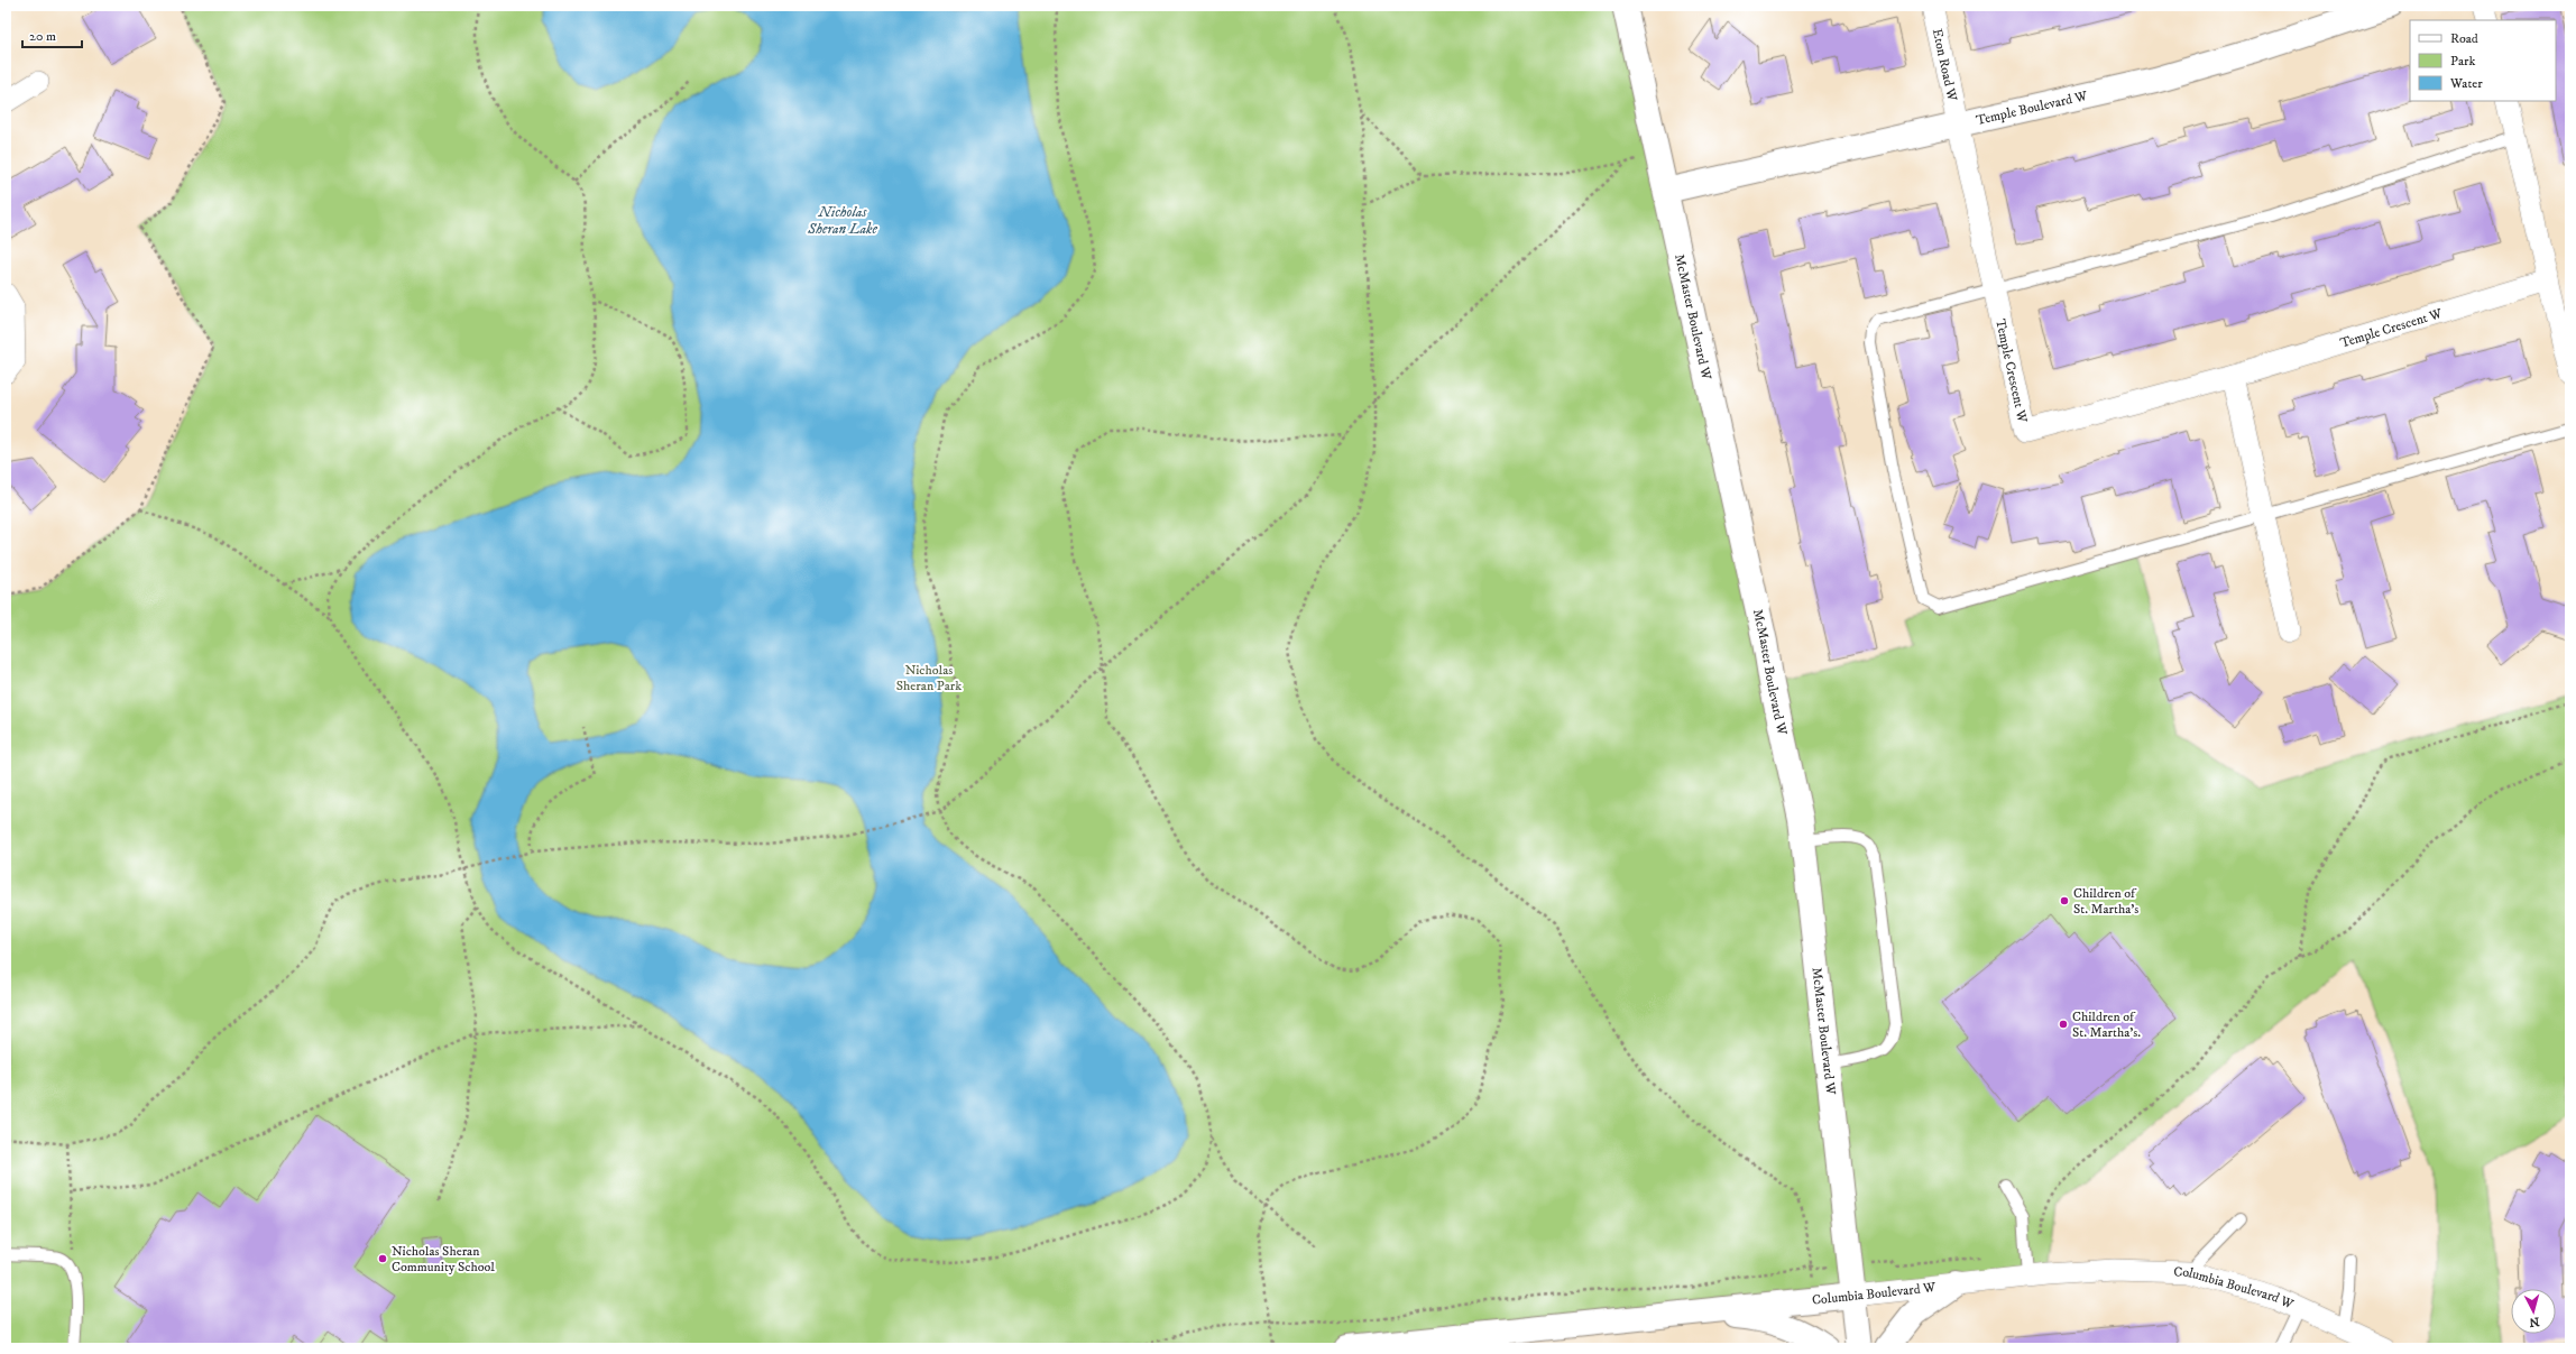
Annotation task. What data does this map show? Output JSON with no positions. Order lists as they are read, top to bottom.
{
  "streets": {
    "street": [
      "Eton Road W",
      "Temple Boulevard W",
      "McMaster Boulevard W",
      "Temple Crescent W",
      "Columbia Boulevard W"
    ]
  },
  "crossings": [
    ["Eton Road W", "Temple Boulevard W"],
    ["Eton Road W", "Temple Crescent W"],
    ["Temple Boulevard W", "McMaster Boulevard W"],
    ["Temple Boulevard W", "Temple Crescent W"],
    ["McMaster Boulevard W", "Columbia Boulevard W"]
  ],
  "water": ["Nicholas Sheran Lake"],
  "parks": ["Nicholas Sheran Park"],
  "places": ["Children of St. Martha's", "Children of St. Martha's.", "Nicholas Sheran Community School"],
  "legend": ["Road", "Park", "Water"],
  "scale_bar": "20 m",
  "north": "bottom"
}
